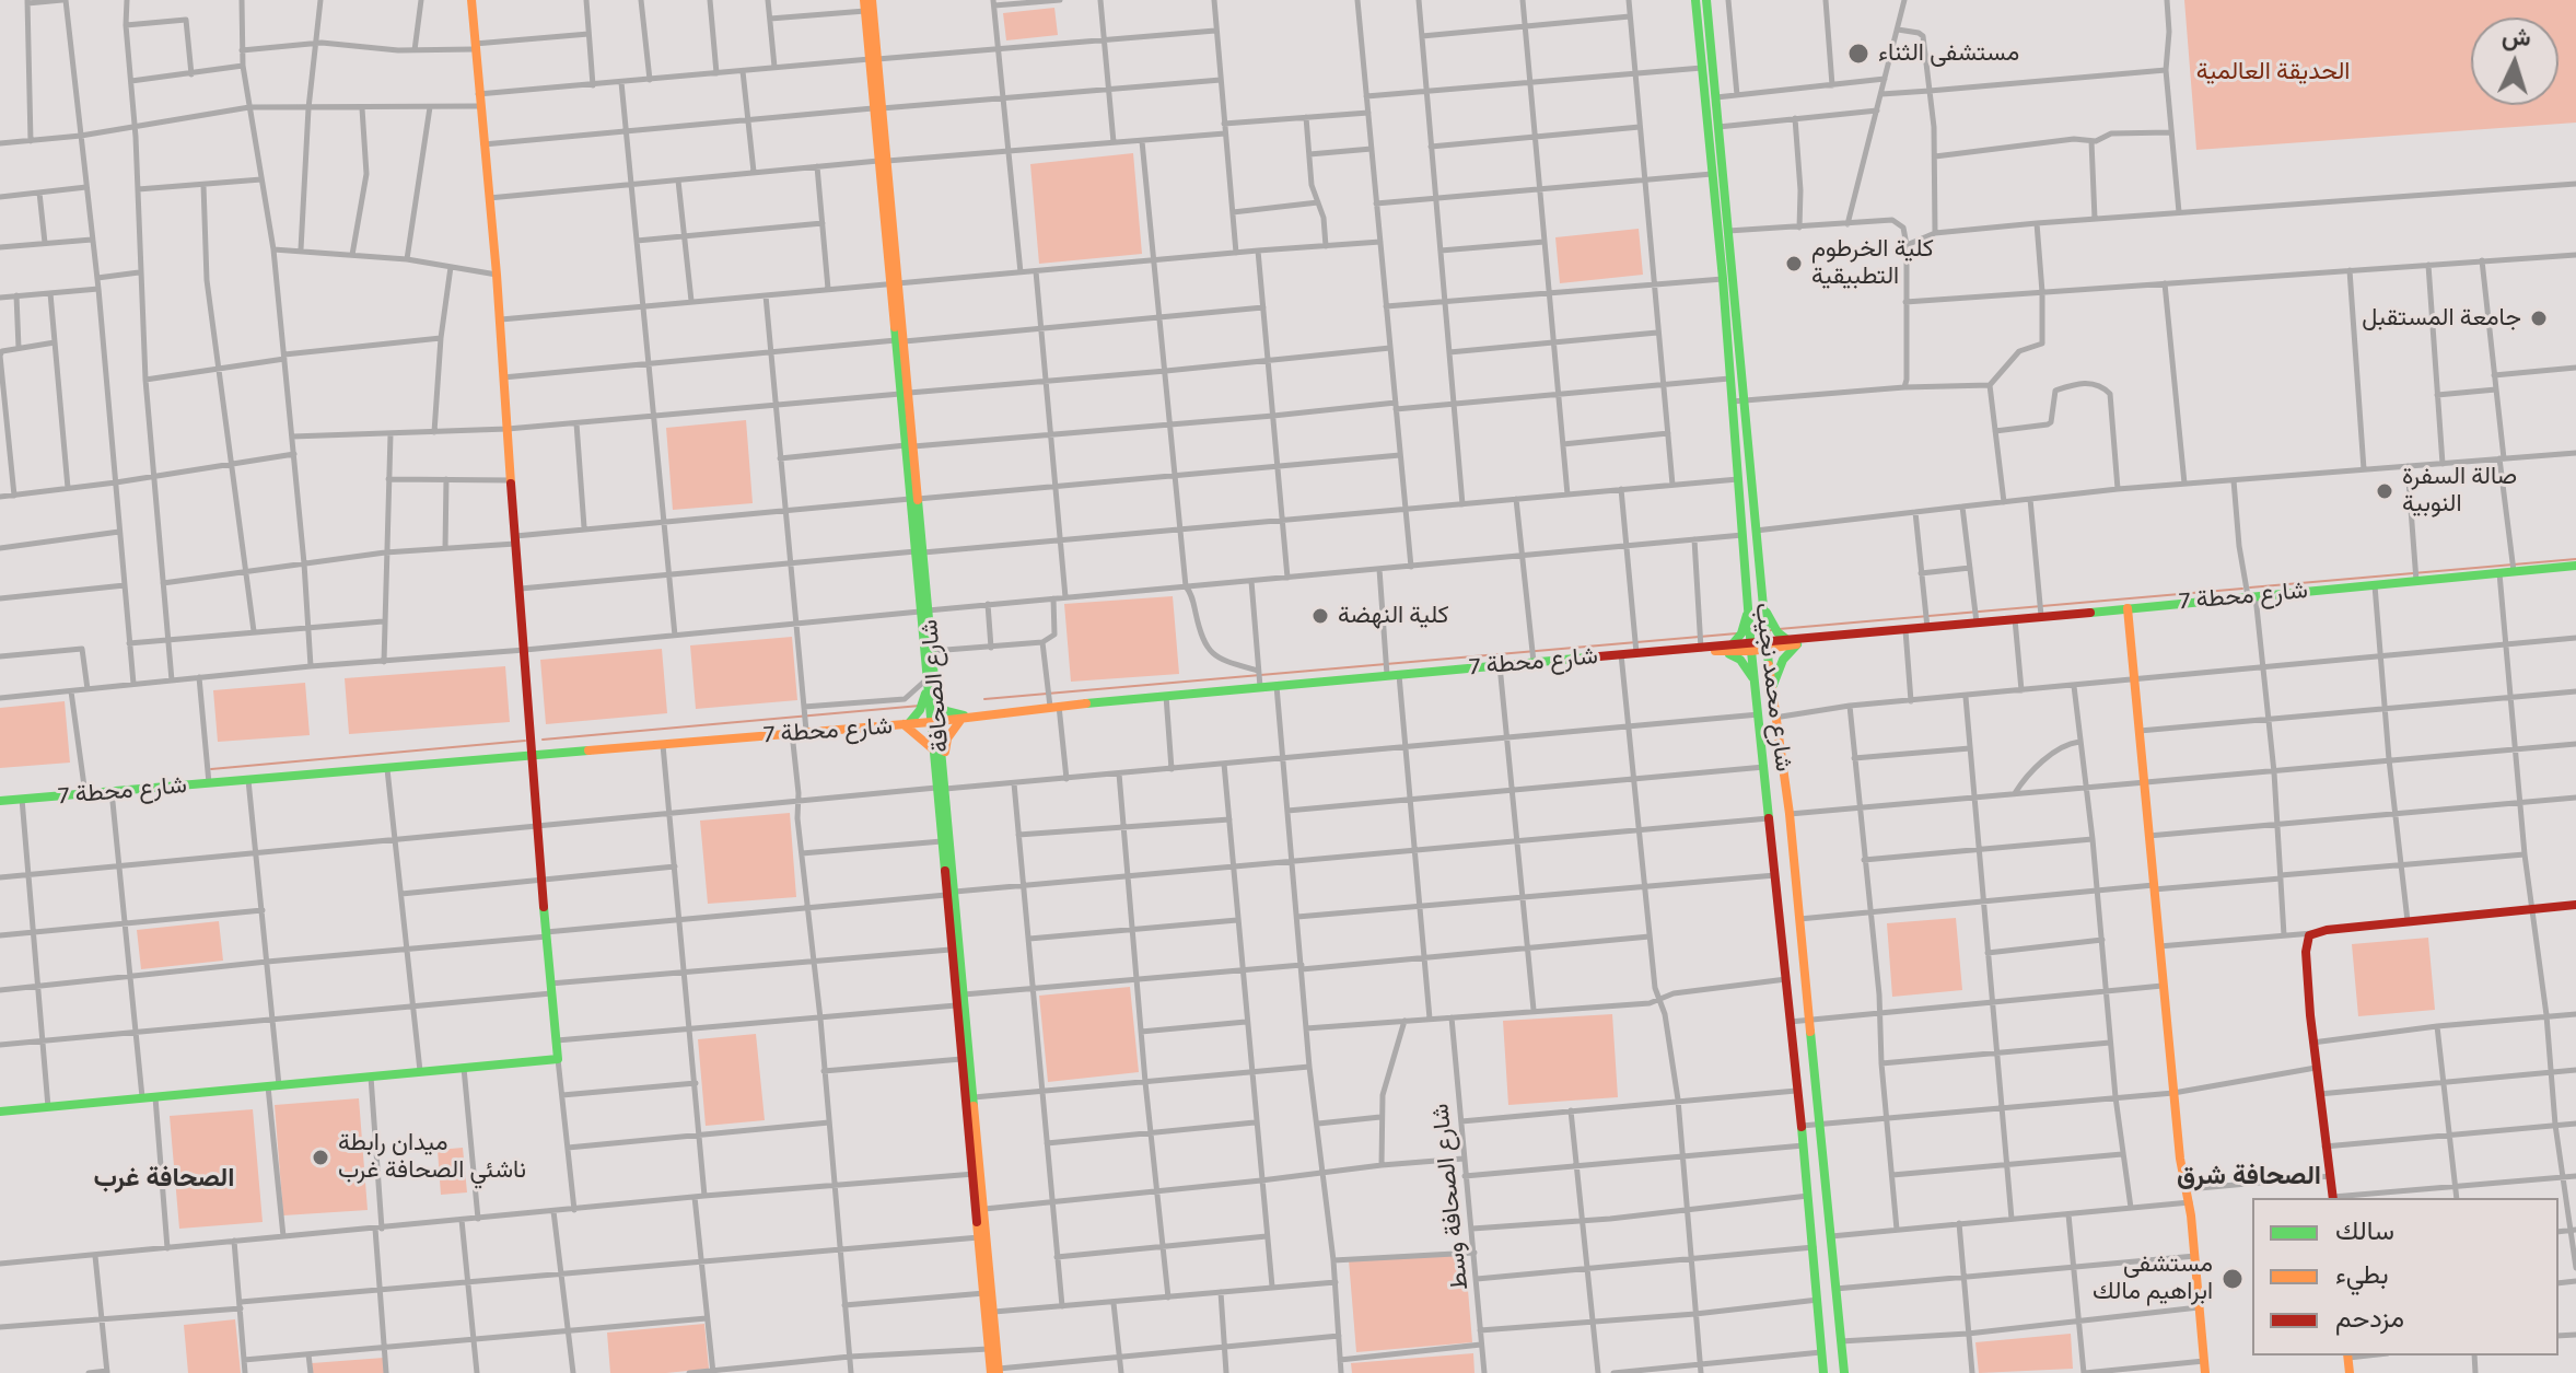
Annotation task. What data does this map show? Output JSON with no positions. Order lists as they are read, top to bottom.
{
  "streets": {
    "street": [
      "شارع محطة 7",
      "شارع الصحافة",
      "شارع محمد نجيب",
      "شارع الصحافة وسط"
    ]
  },
  "crossings": [
    ["شارع محطة 7", "شارع الصحافة"],
    ["شارع محطة 7", "شارع محمد نجيب"]
  ],
  "districts": ["الصحافة شرق", "الصحافة غرب"],
  "parks": ["الحديقة العالمية"],
  "places": [
    "مستشفى الثناء",
    "كلية الخرطوم التطبيقية",
    "جامعة المستقبل",
    "صالة السفرة النوبية",
    "كلية النهضة",
    "ميدان رابطة ناشئي الصحافة غرب",
    "مستشفى ابراهيم مالك"
  ],
  "legend": ["سالك", "بطيء", "مزدحم"],
  "north": "top"
}
